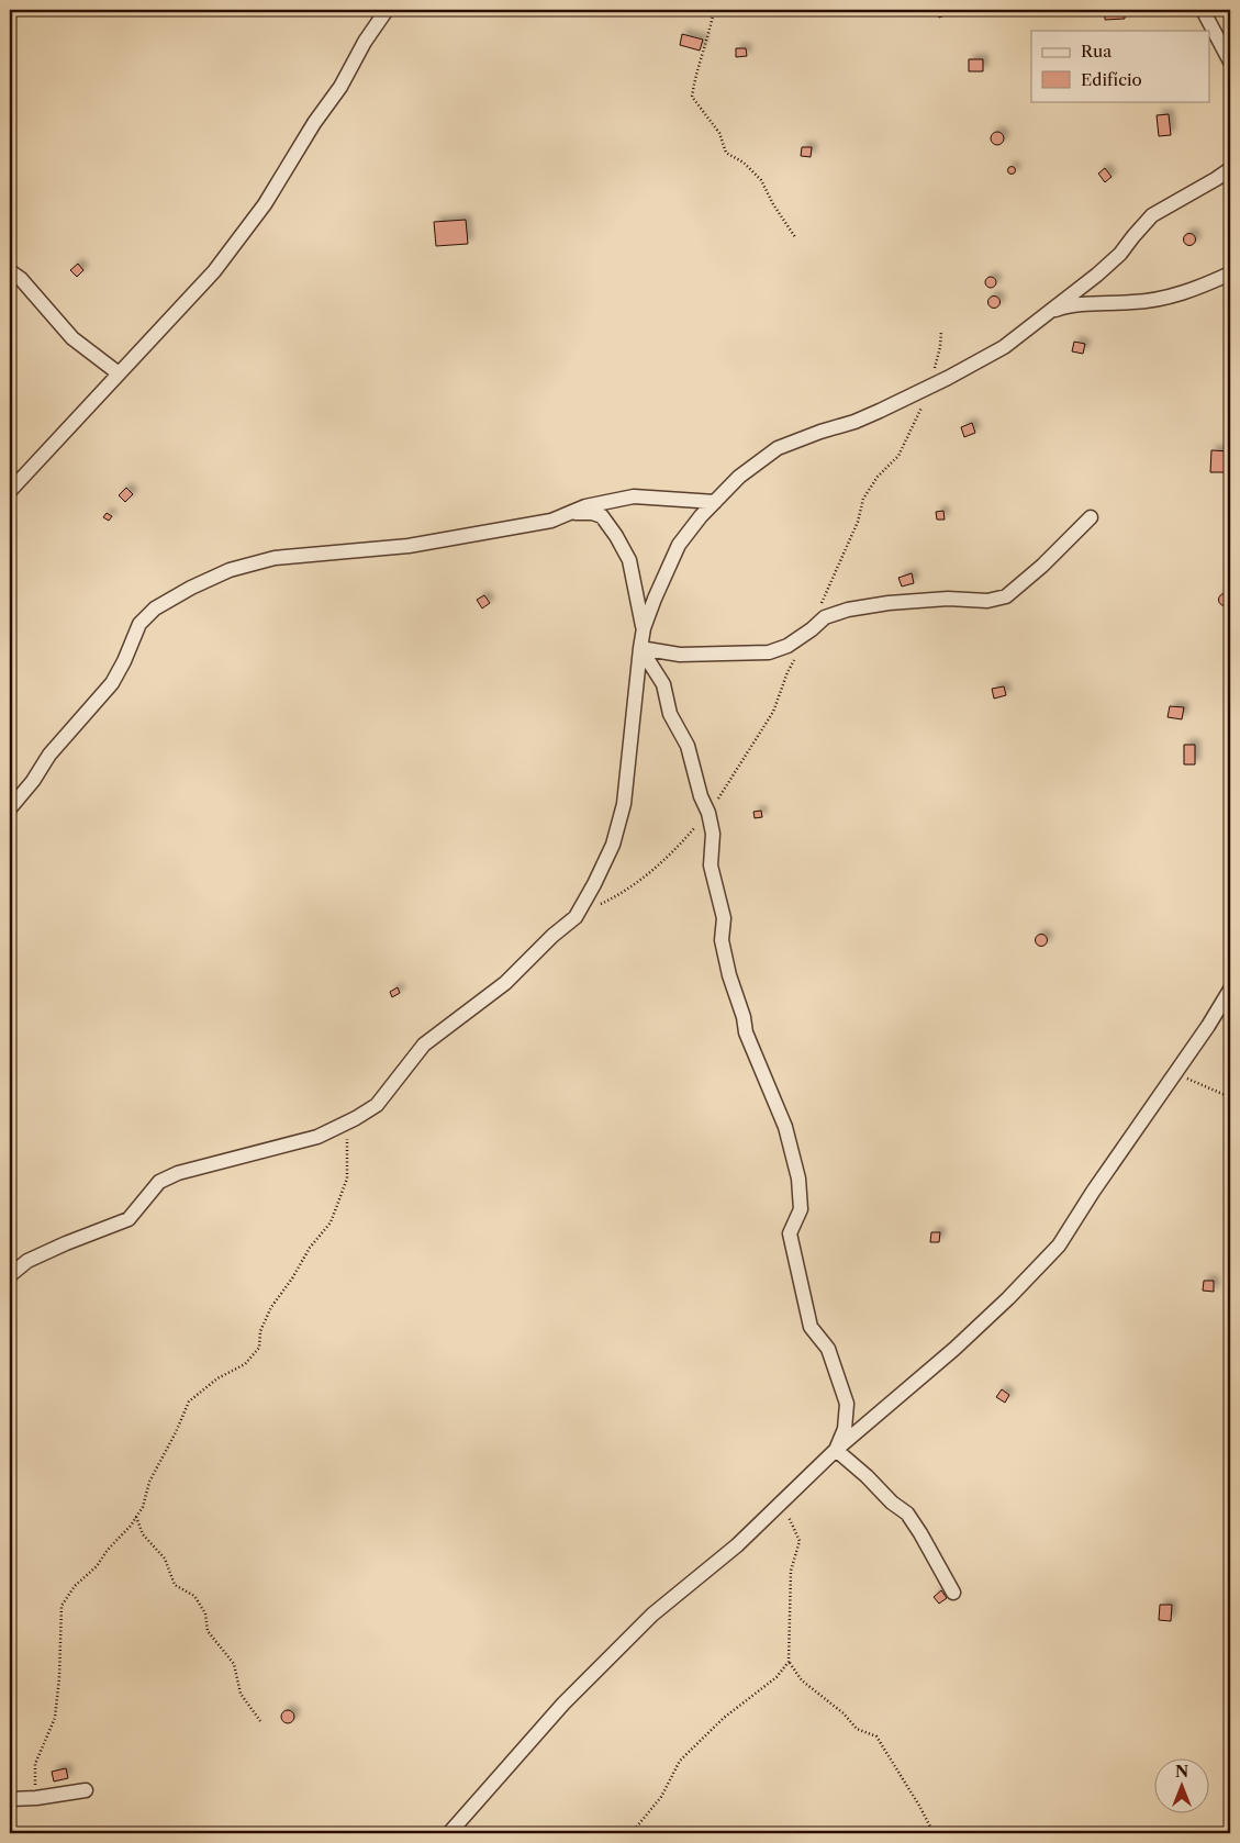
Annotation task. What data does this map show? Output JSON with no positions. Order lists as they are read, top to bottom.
{
  "legend": ["Rua", "Edifício"],
  "north": "top"
}
